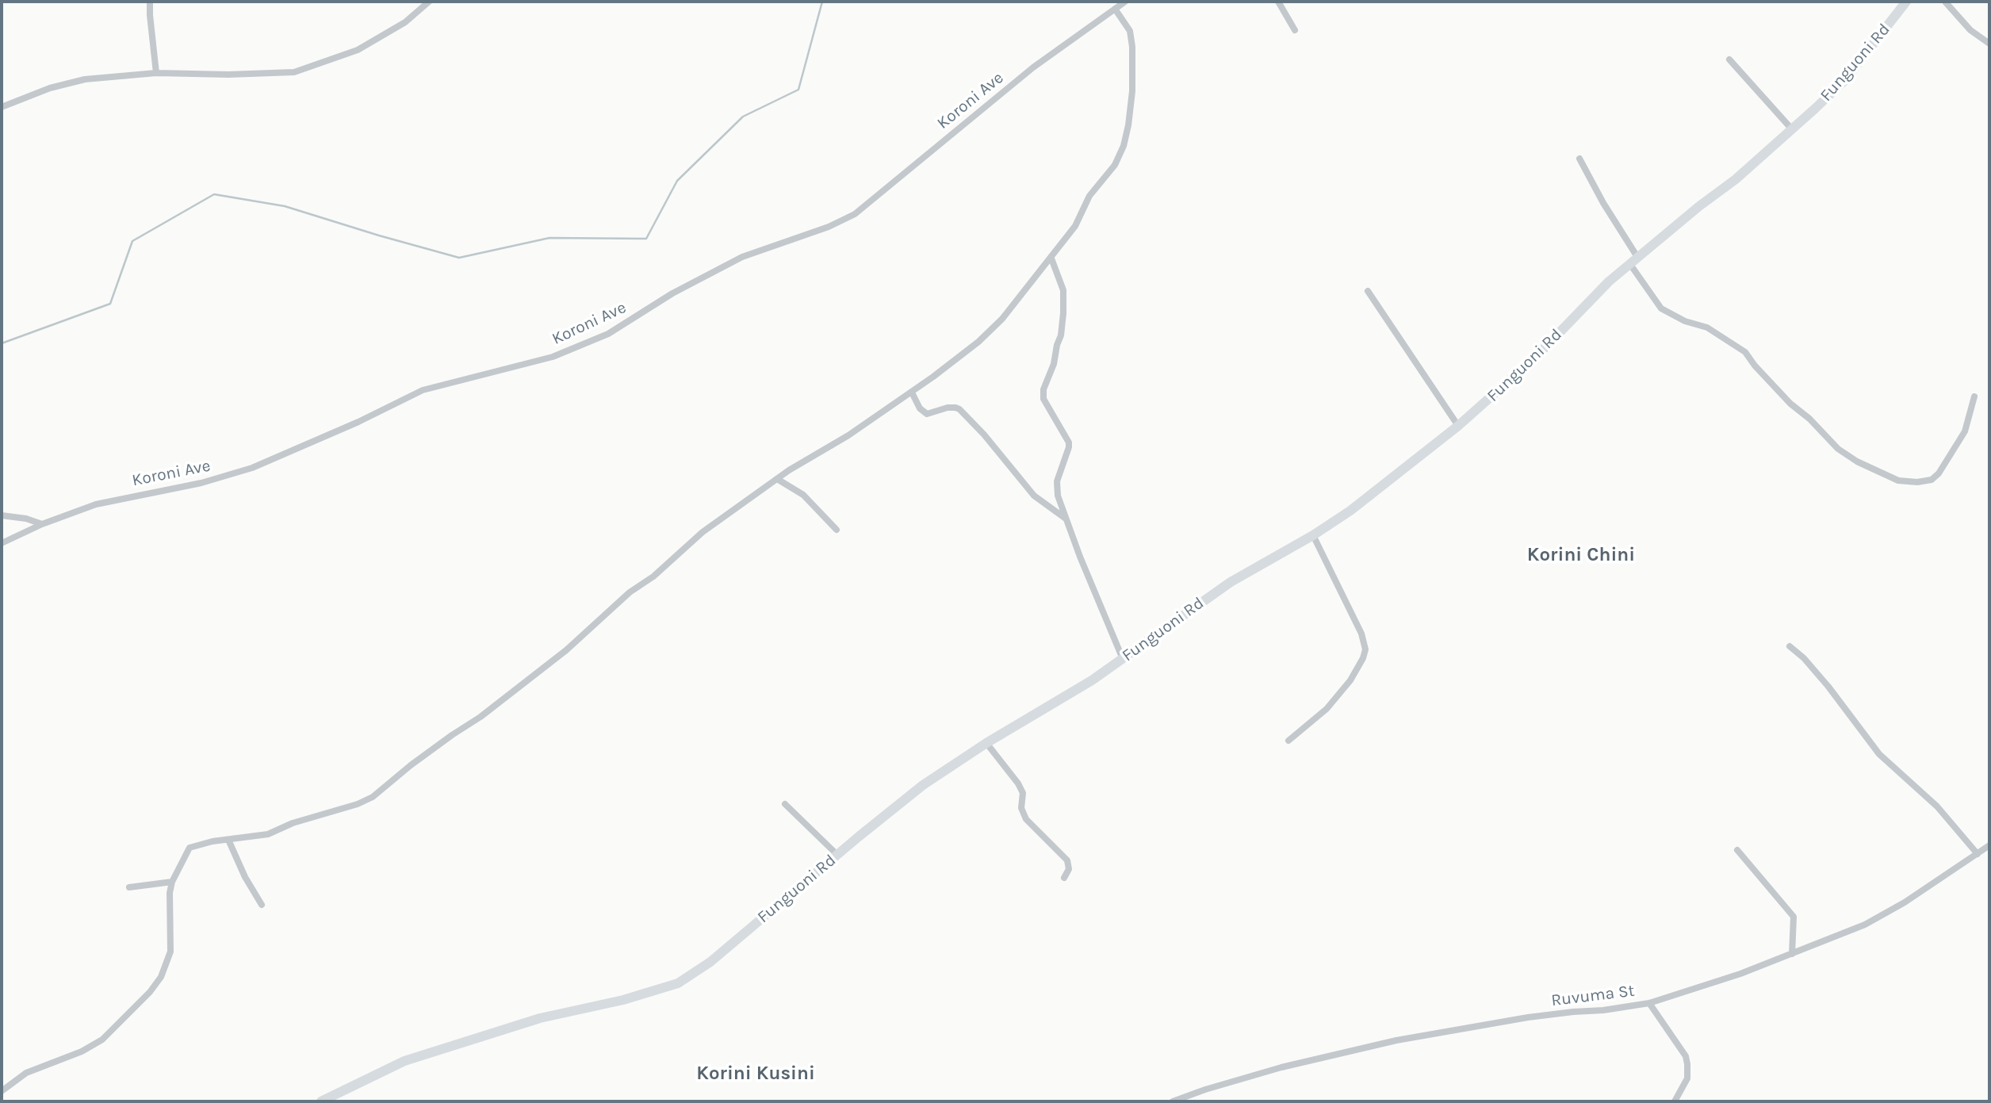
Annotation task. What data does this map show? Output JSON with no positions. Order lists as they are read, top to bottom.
{
  "streets": {
    "street": ["Funguoni Rd", "Koroni Ave", "Ruvuma St"]
  },
  "districts": ["Korini Chini", "Korini Kusini"]
}
